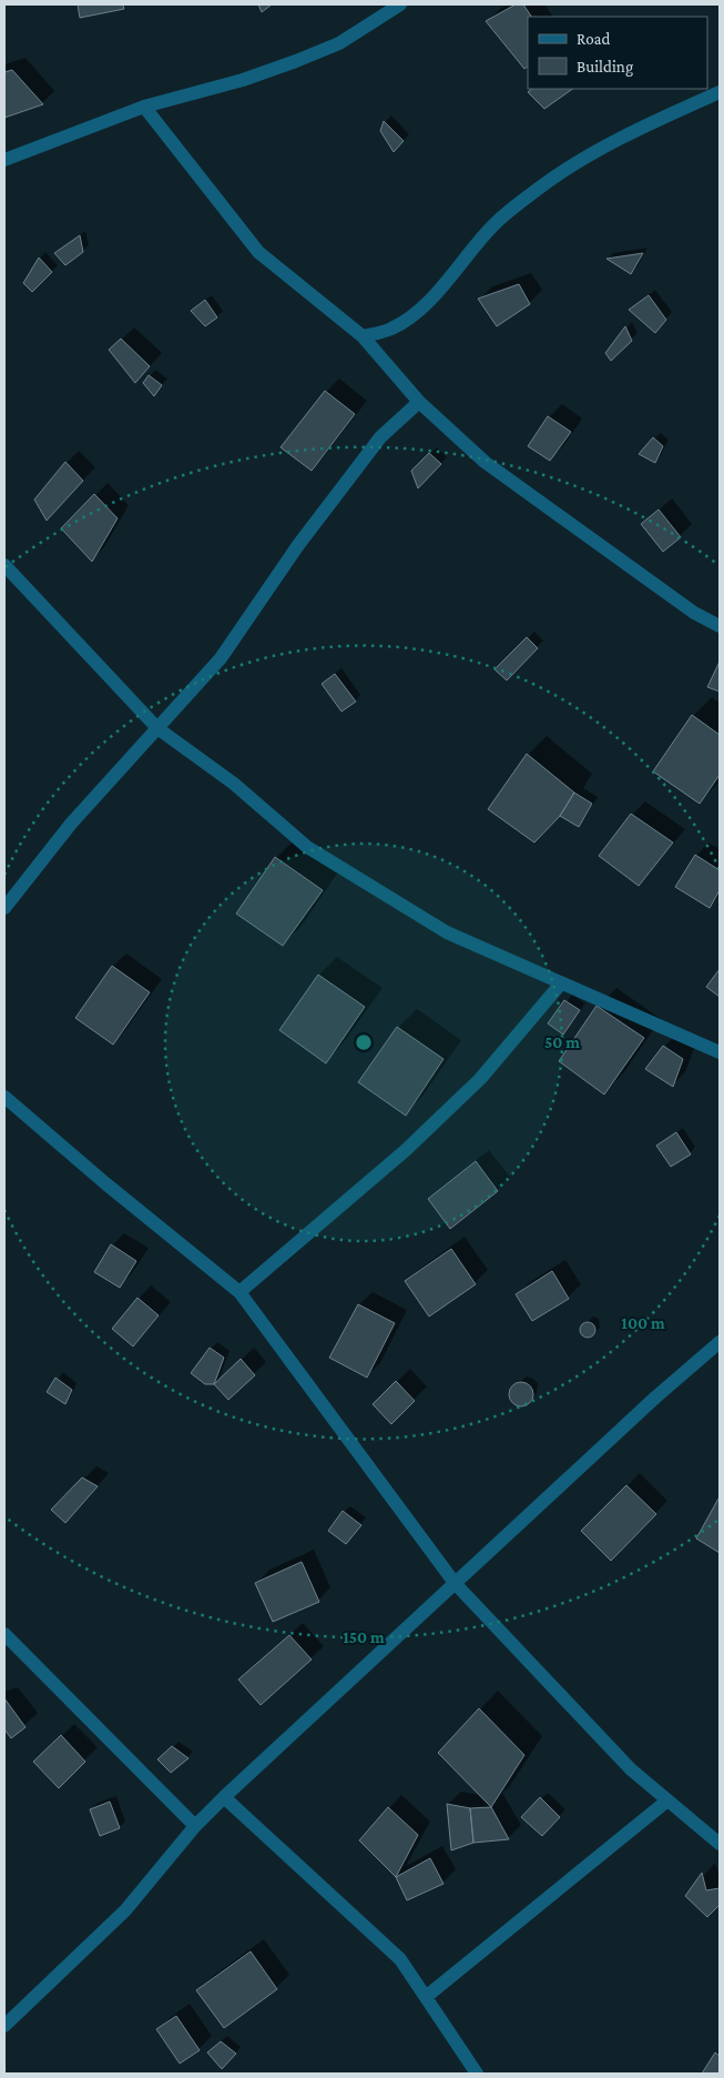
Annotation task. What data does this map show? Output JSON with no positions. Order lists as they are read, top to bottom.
{
  "legend": ["Road", "Building"],
  "rings": ["50 m", "100 m", "150 m"]
}
